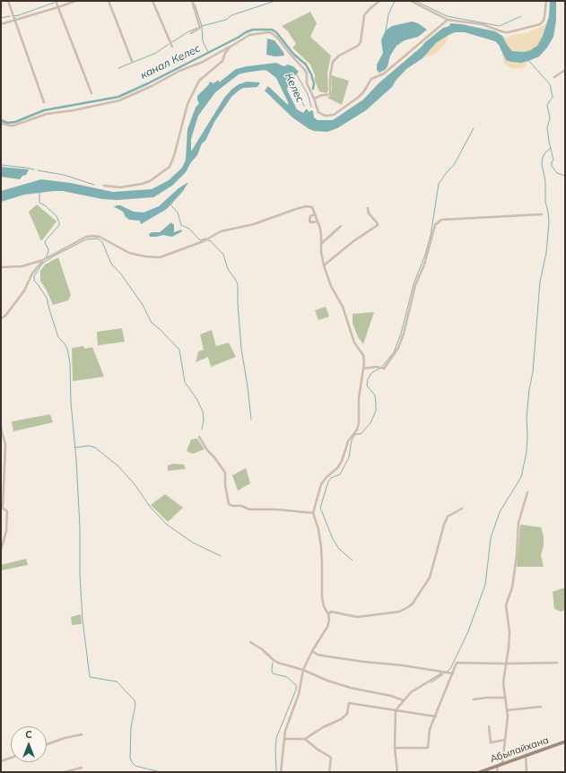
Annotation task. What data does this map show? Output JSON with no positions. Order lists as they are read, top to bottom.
{
  "streets": {
    "main road": ["Абылайхана"]
  },
  "water": ["канал Келес", "Келес"],
  "north": "top"
}
